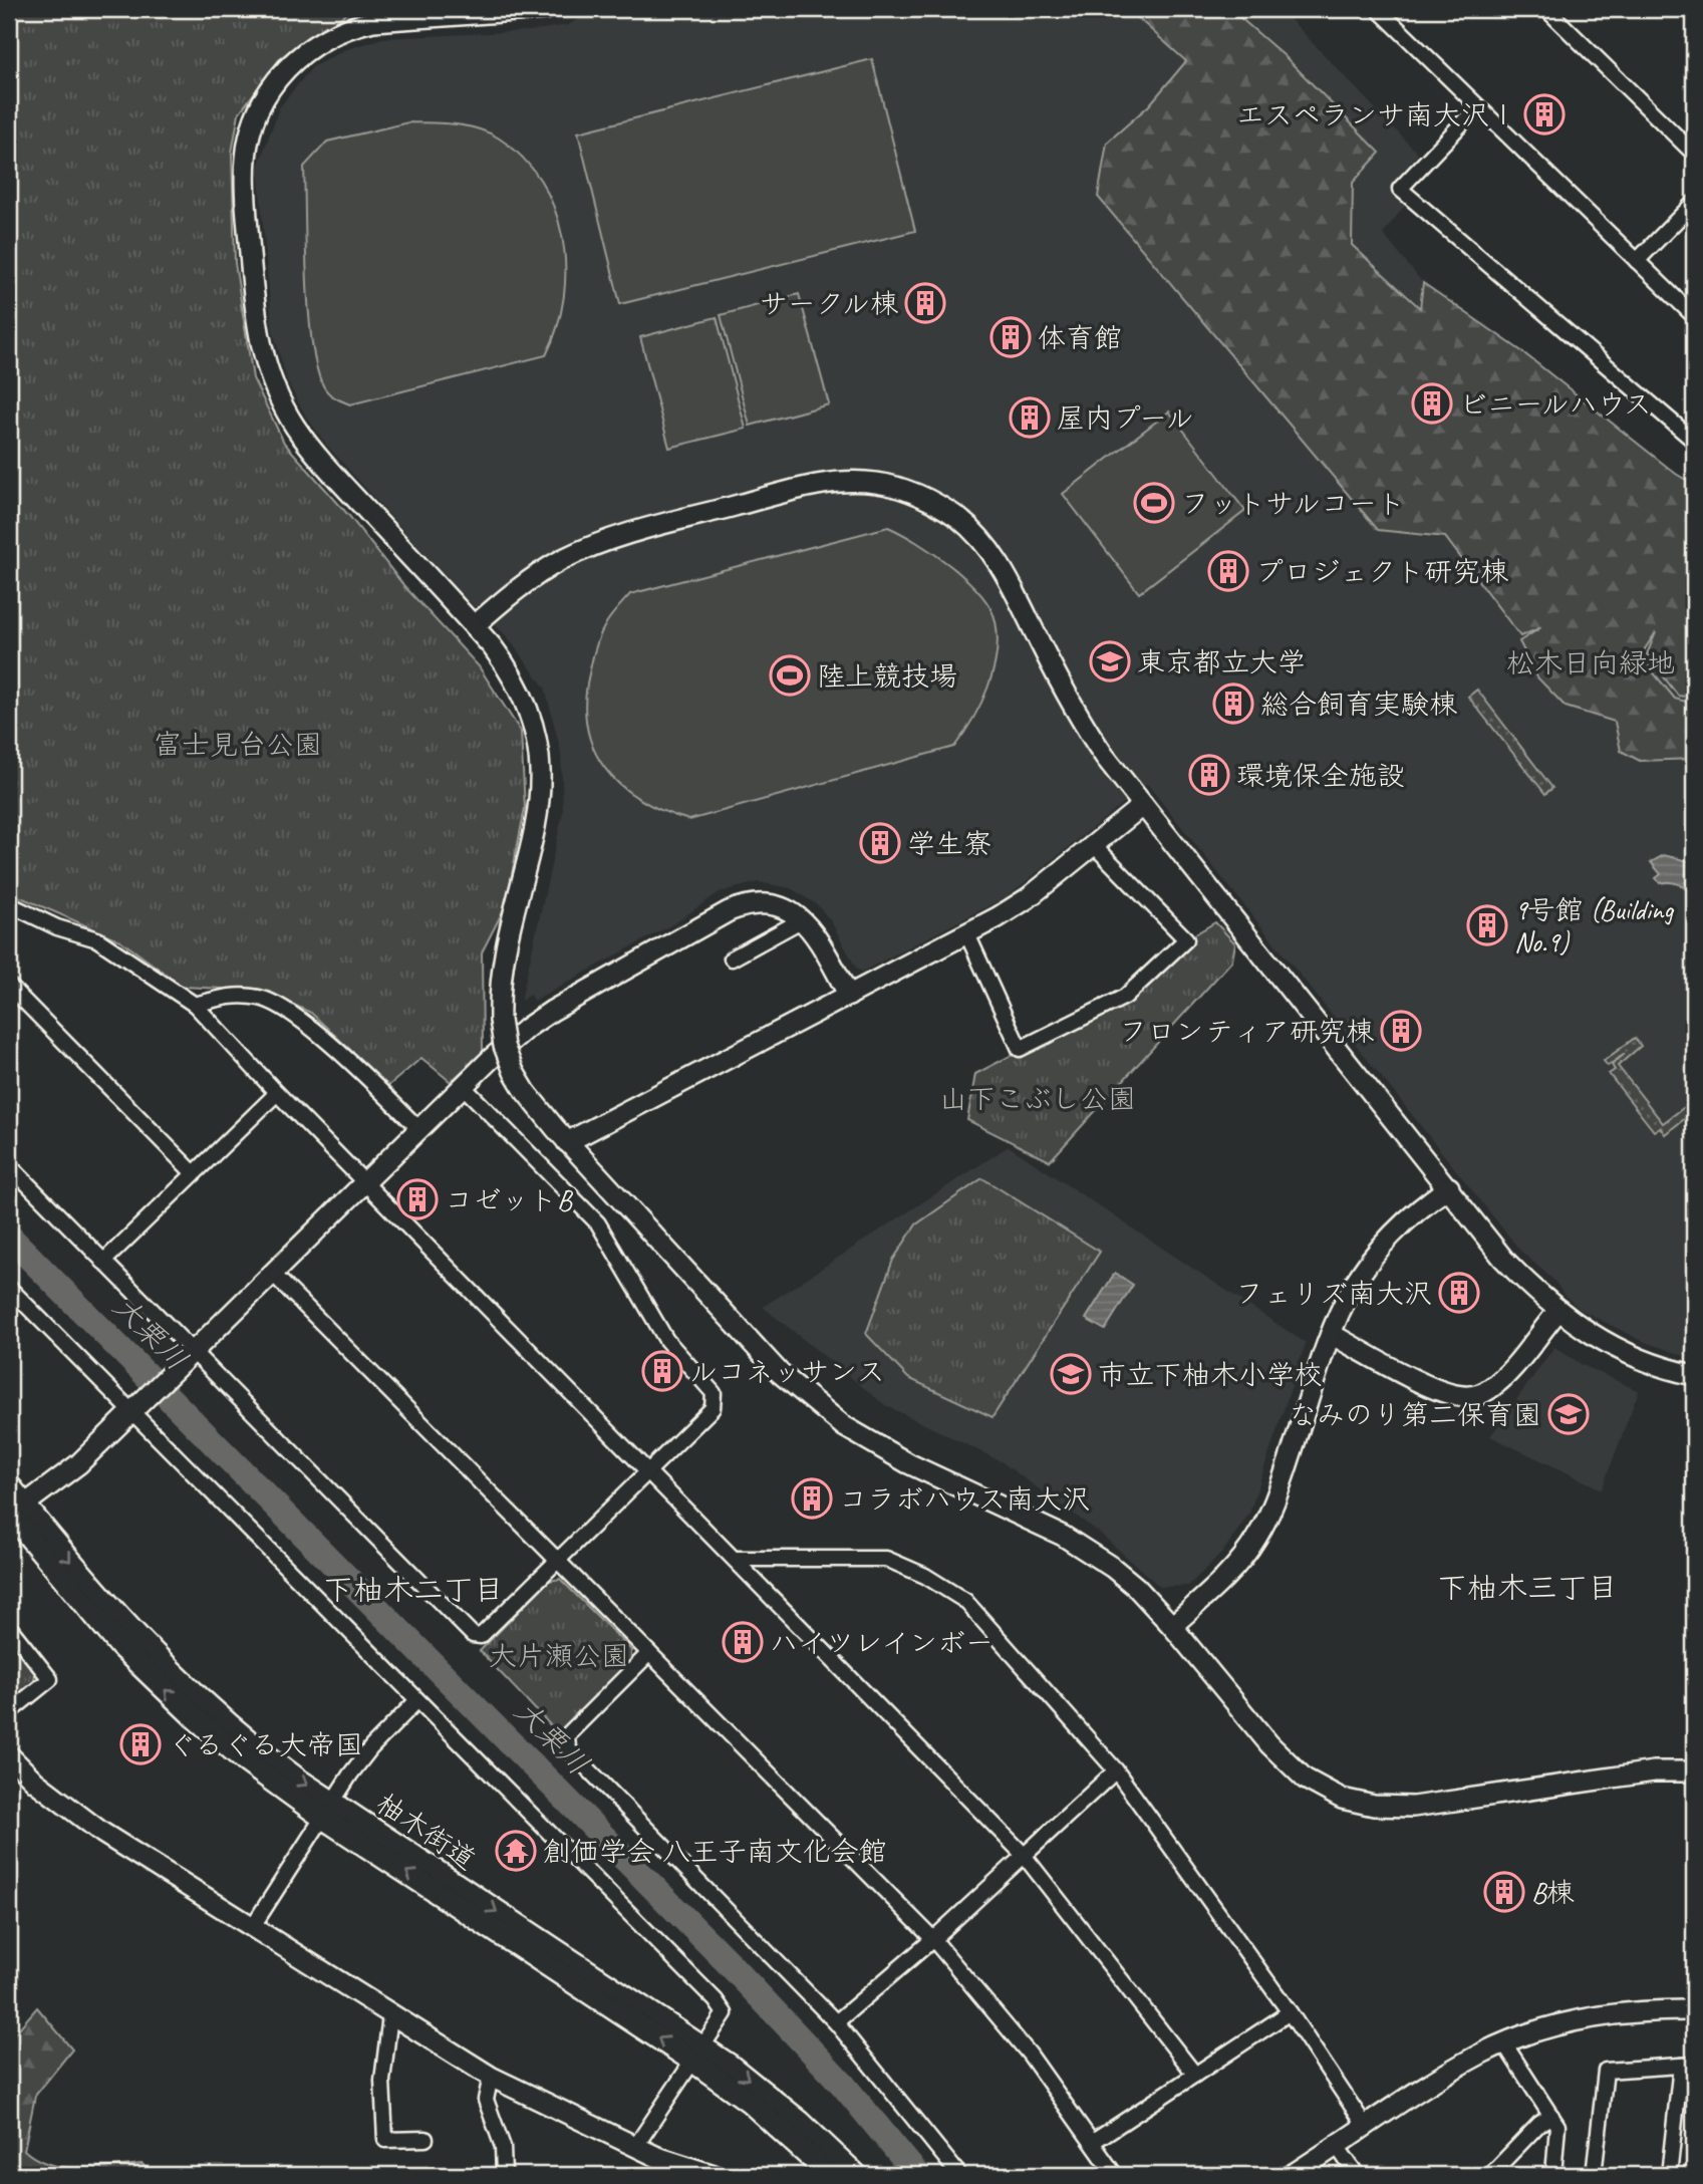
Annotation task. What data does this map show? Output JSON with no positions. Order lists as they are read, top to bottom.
{
  "streets": {
    "main road": ["柚木街道"]
  },
  "districts": ["下柚木三丁目", "下柚木二丁目"],
  "water": ["大栗川"],
  "parks": [
    "松木日向緑地",
    "富士見台公園",
    "山下こぶし公園",
    "大片瀬公園"
  ],
  "places": {
    "building": [
      "エスペランサ南大沢Ⅰ",
      "サークル棟",
      "体育館",
      "ビニールハウス",
      "屋内プール",
      "プロジェクト研究棟",
      "総合飼育実験棟",
      "環境保全施設",
      "学生寮",
      "9号館 (Building No.9)",
      "フロンティア研究棟",
      "コゼットB",
      "フェリズ南大沢",
      "ルコネッサンス",
      "コラボハウス南大沢",
      "ハイツレインボー",
      "ぐるぐる大帝国",
      "B棟"
    ],
    "sports": ["フットサルコート", "陸上競技場"],
    "school or university": ["東京都立大学", "市立下柚木小学校", "なみのり第二保育園"],
    "temple": ["創価学会 八王子南文化会館"]
  }
}
